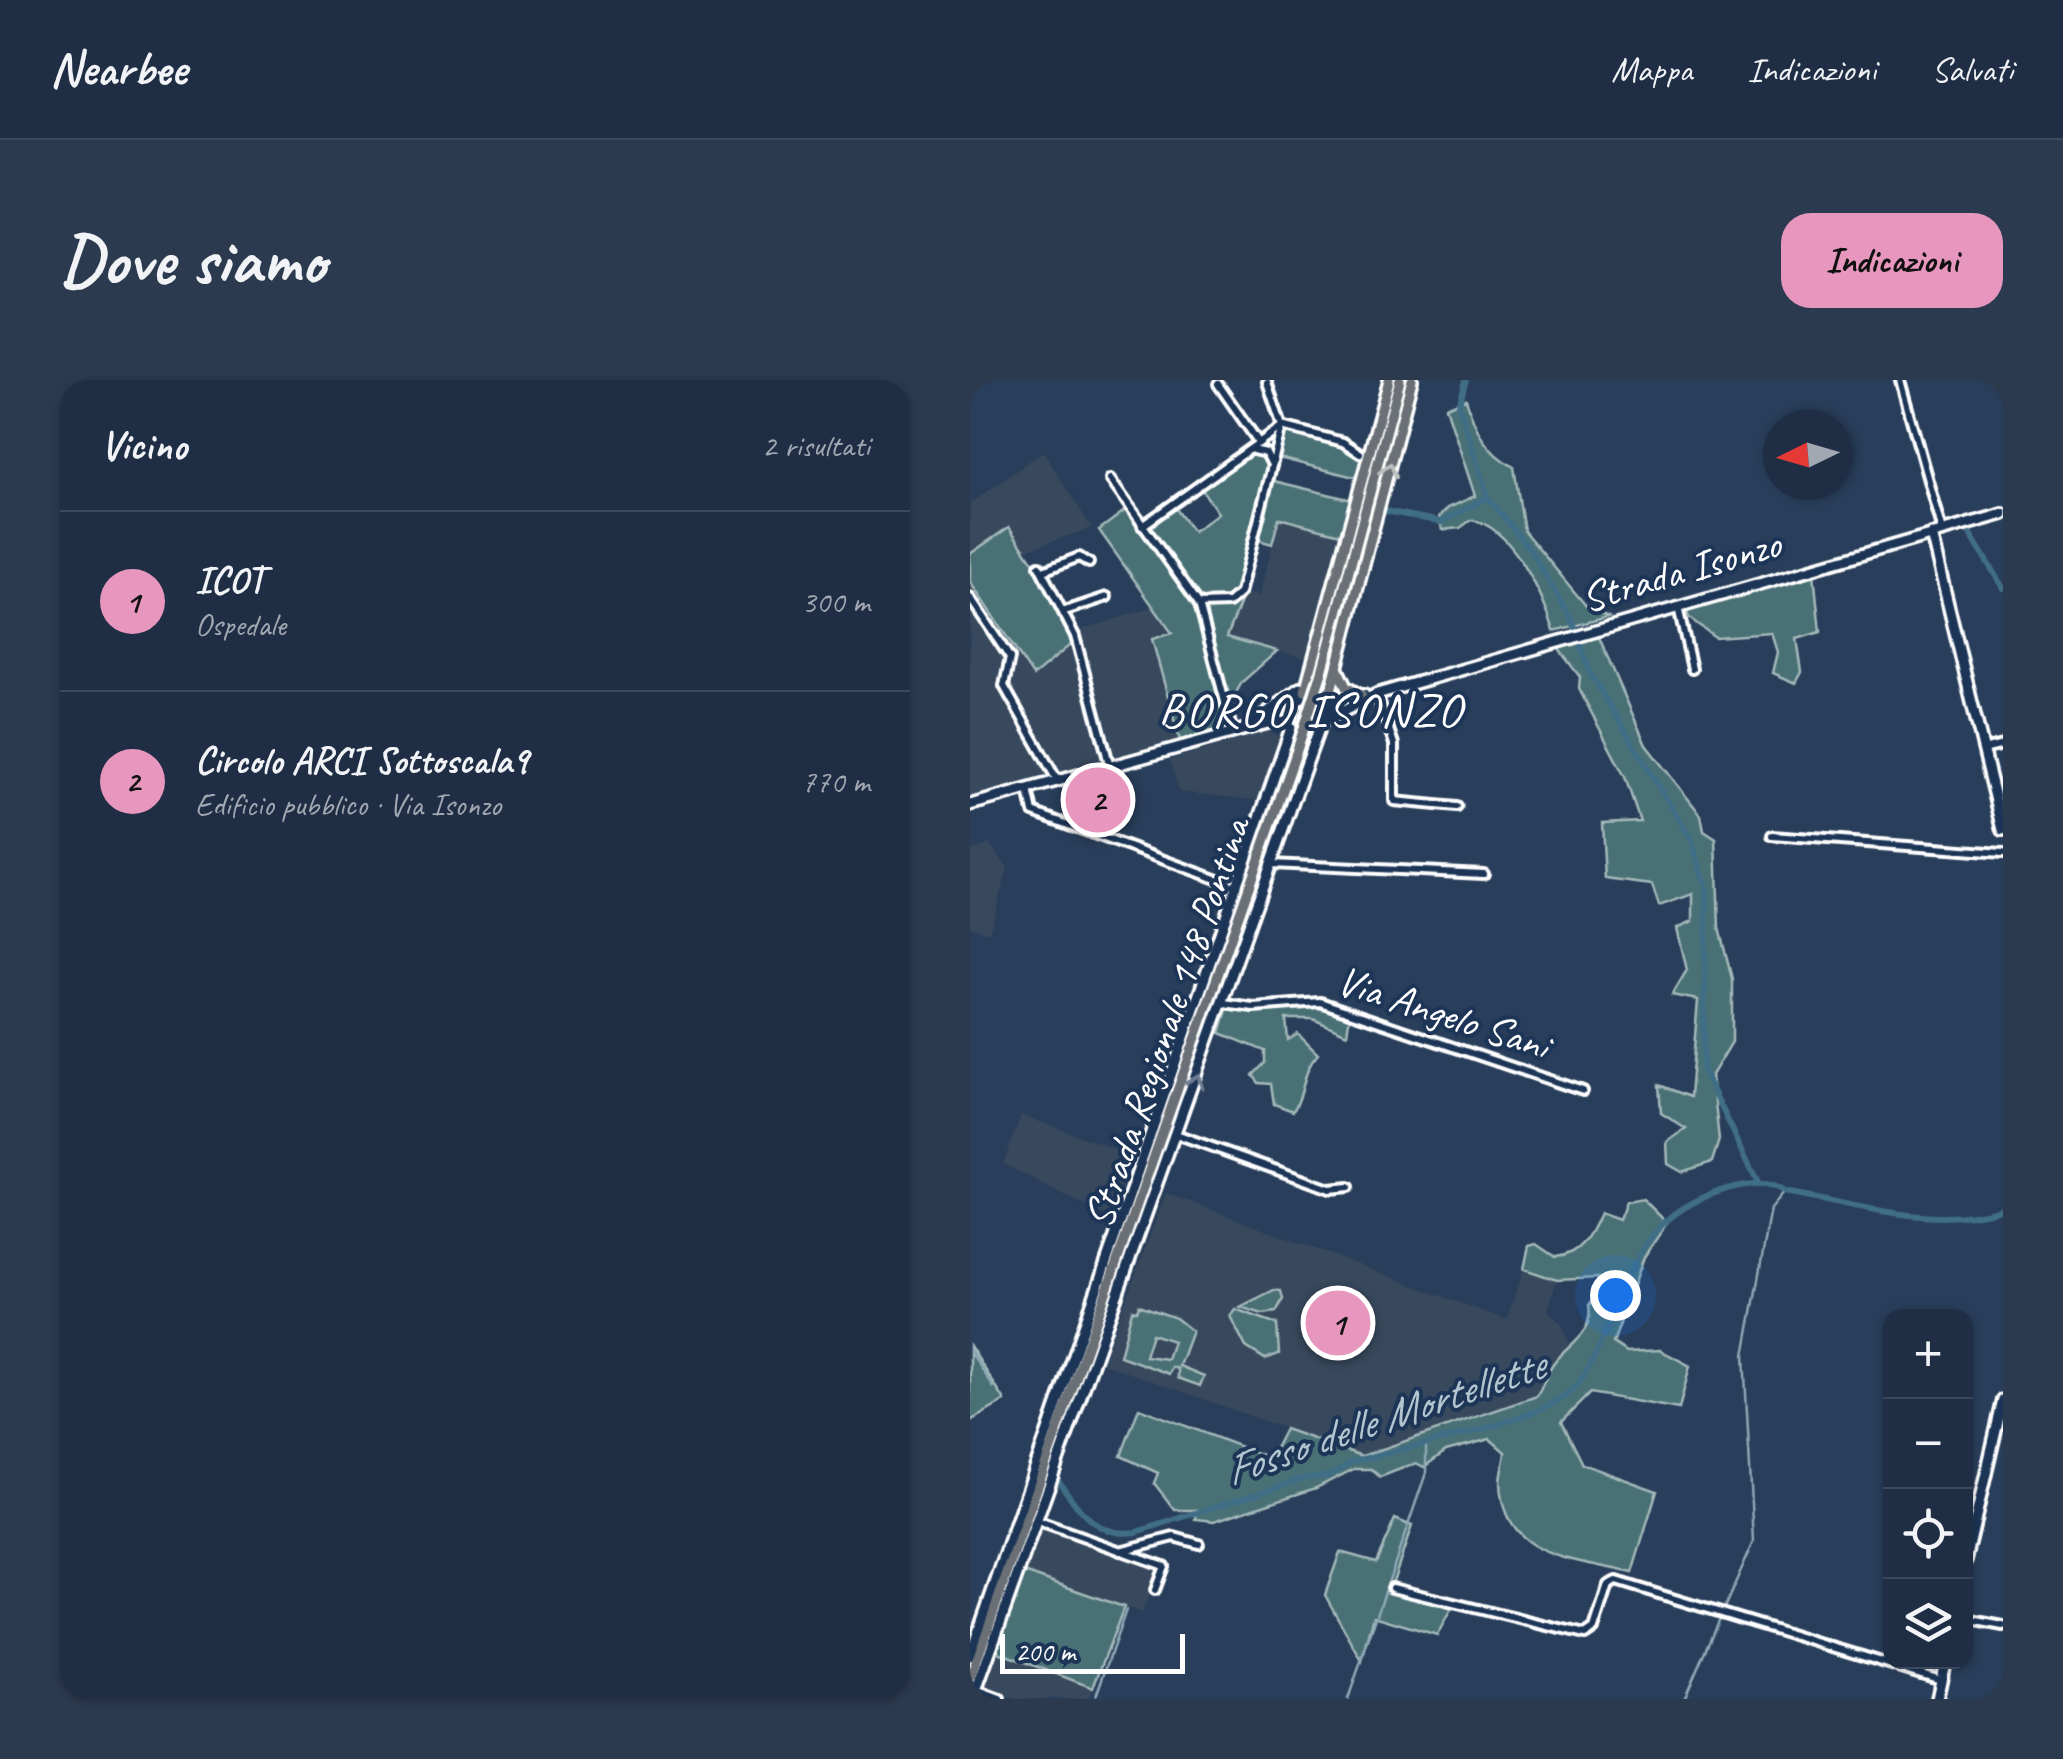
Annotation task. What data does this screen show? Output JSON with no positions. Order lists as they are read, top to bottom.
{
  "streets": {
    "main road": ["Strada Regionale 148 Pontina"],
    "street": ["Strada Isonzo", "Via Angelo Sani"]
  },
  "districts": ["BORGO ISONZO"],
  "water": ["Fosso delle Mortellette"],
  "scale_bar": "200 m",
  "north": "left",
  "page": {
    "header": "Nearbee",
    "nav": ["Mappa", "Indicazioni", "Salvati"],
    "buttons": "Indicazioni",
    "title": "Dove siamo",
    "heading": ["Vicino", "2 risultati"],
    "list": [
      {
        "mark": "1",
        "name": "ICOT",
        "note": "Ospedale",
        "value": "300 m"
      },
      {
        "mark": "2",
        "name": "Circolo ARCI Sottoscala9",
        "note": "Edificio pubblico · Via Isonzo",
        "value": "770 m"
      }
    ],
    "pins": ["2", "1"],
    "map_buttons": ["+", "−"],
    "scale": "200 m"
  }
}
